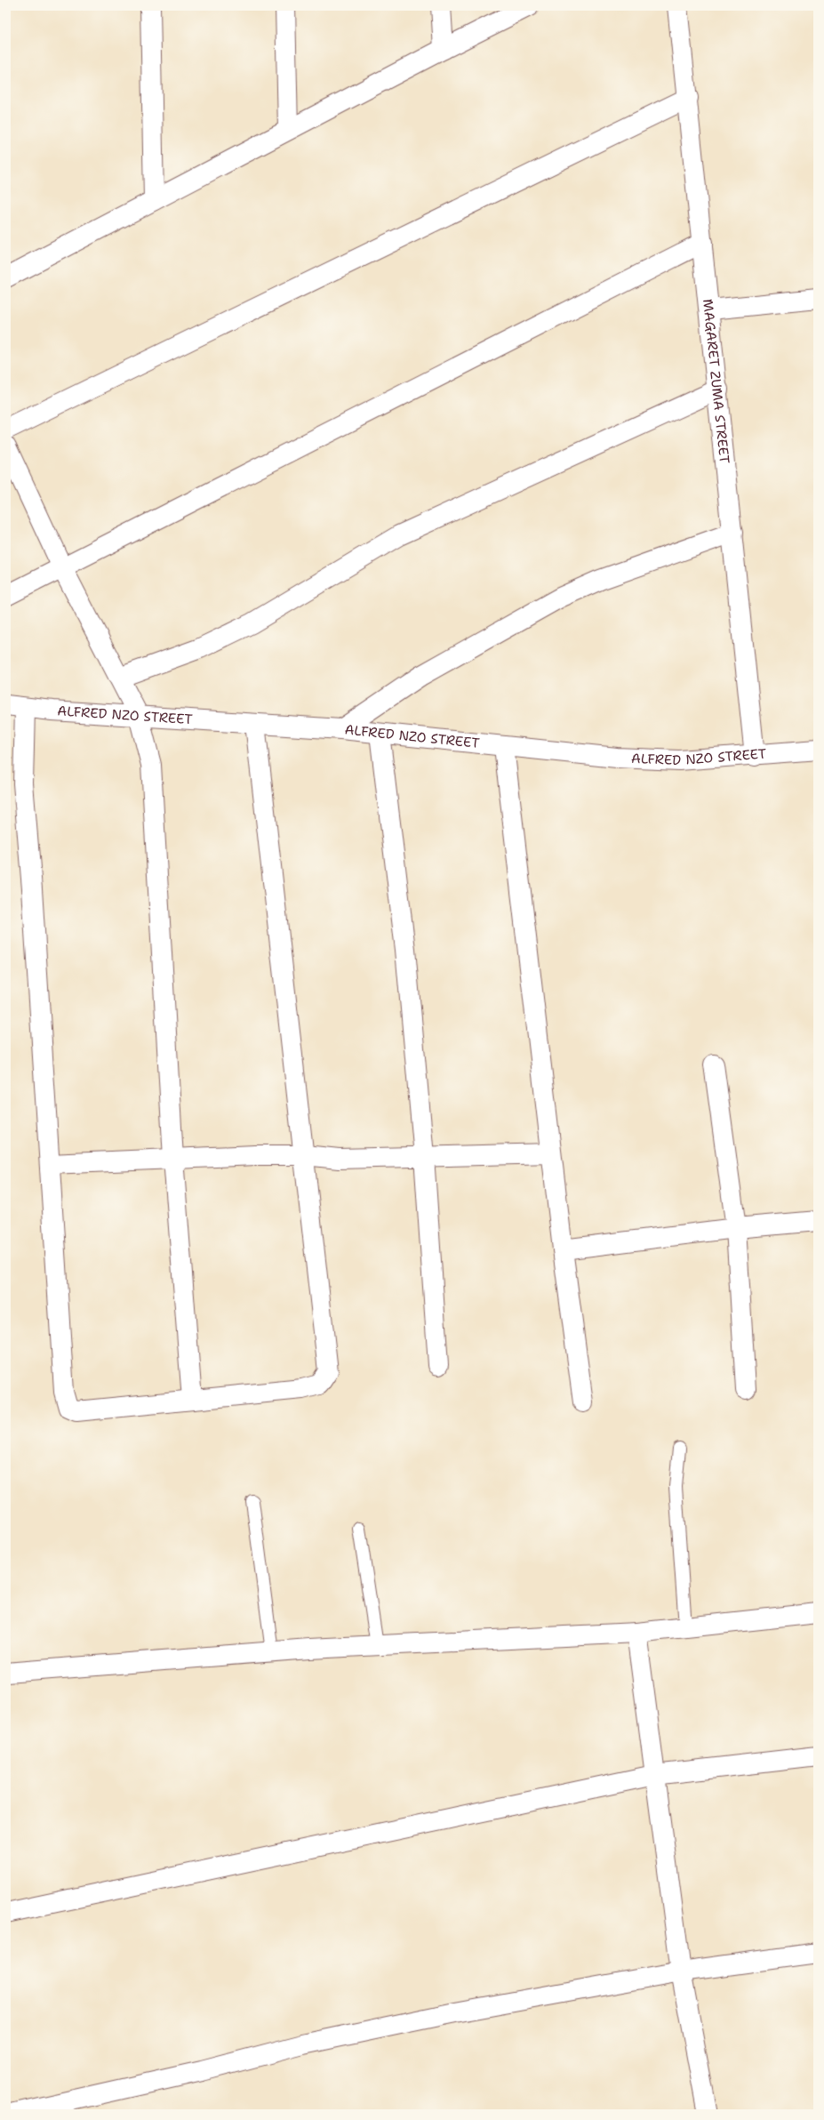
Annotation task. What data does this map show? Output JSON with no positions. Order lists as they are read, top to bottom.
{
  "streets": {
    "street": ["MAGARET ZUMA STREET", "ALFRED NZO STREET"]
  },
  "crossings": [
    ["MAGARET ZUMA STREET", "ALFRED NZO STREET"]
  ]
}
